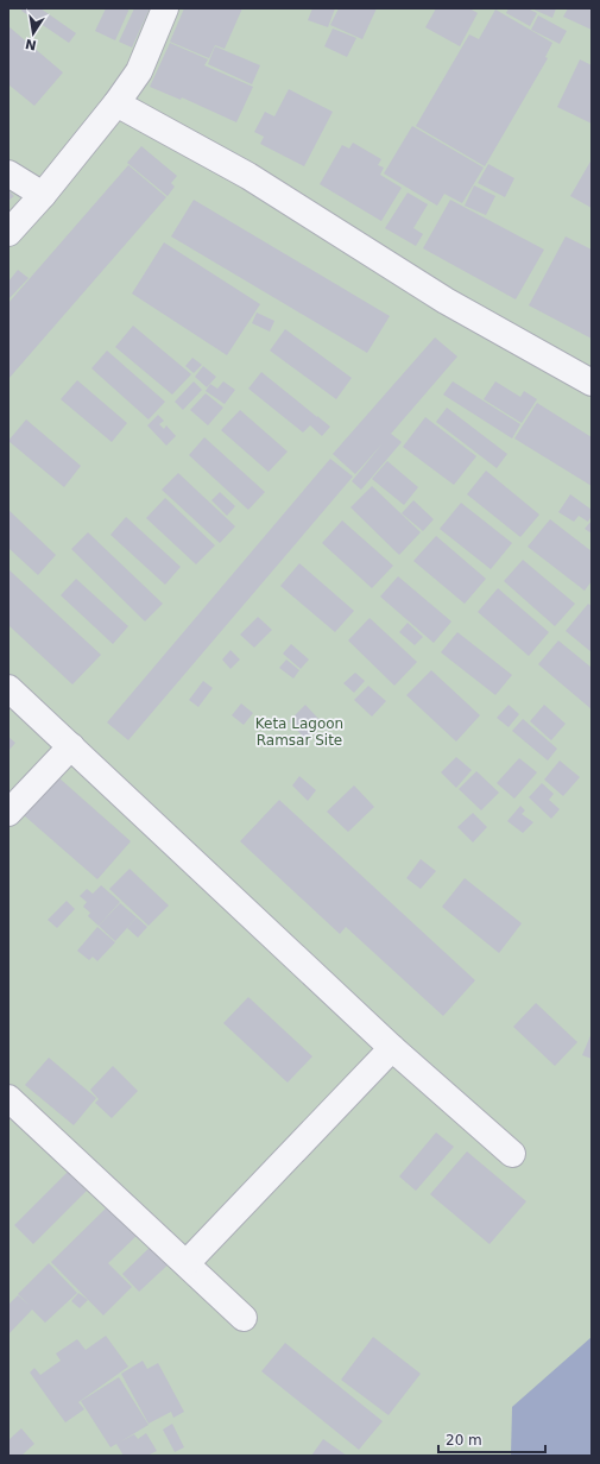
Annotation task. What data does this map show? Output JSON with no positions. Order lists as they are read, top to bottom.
{
  "parks": ["Keta Lagoon Ramsar Site"],
  "scale_bar": "20 m",
  "north": "bottom"
}
